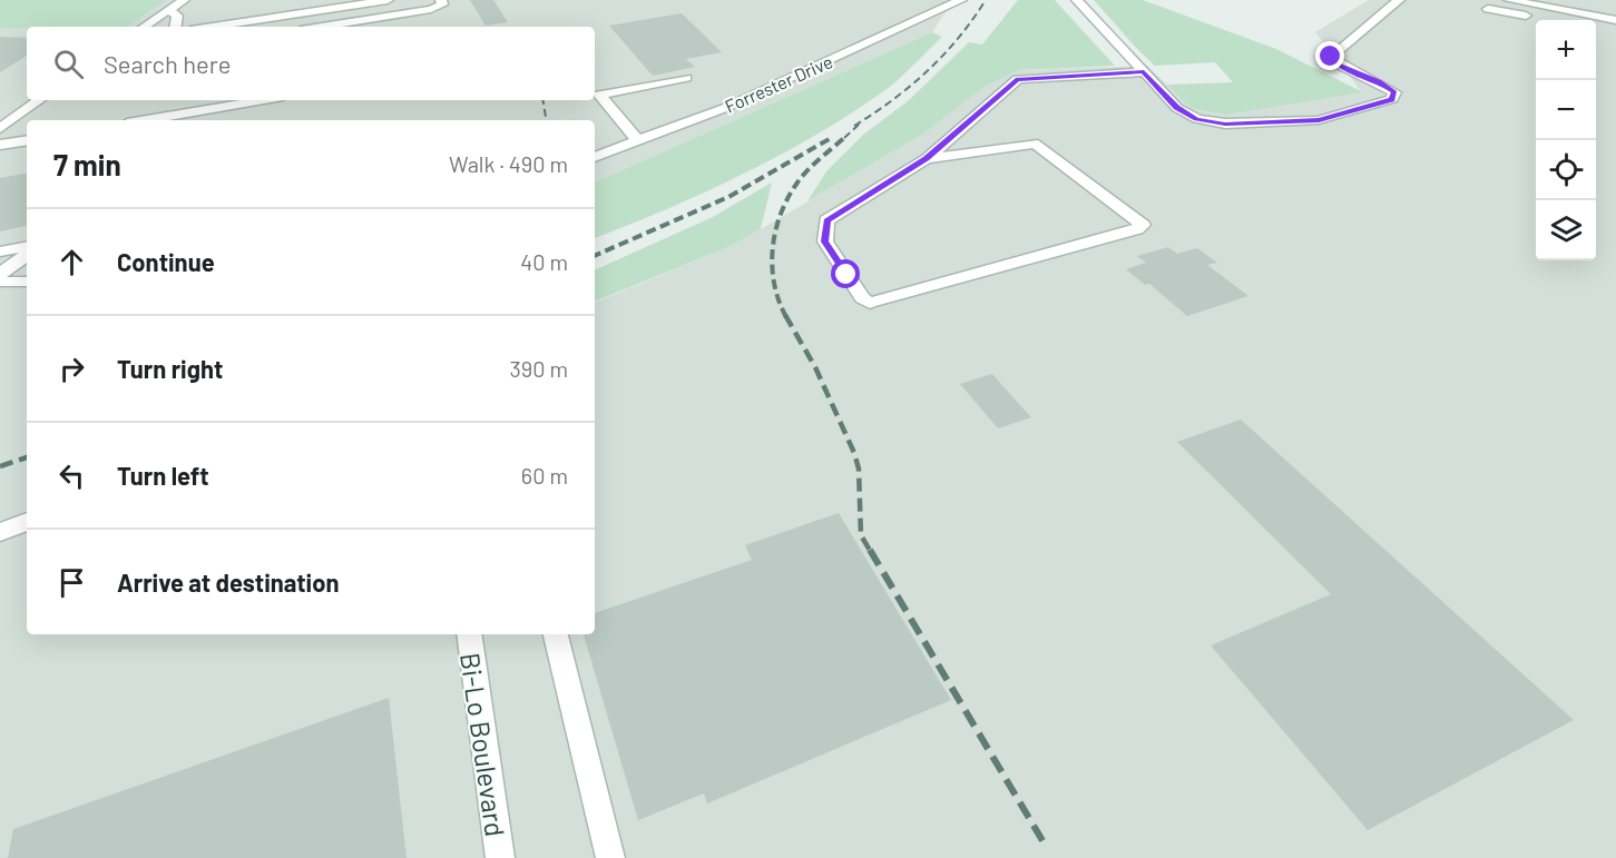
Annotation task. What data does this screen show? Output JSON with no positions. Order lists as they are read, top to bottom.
{
  "streets": {
    "street": ["Forrester Drive", "Bi-Lo Boulevard"]
  },
  "page": {
    "map_buttons": ["+", "−"],
    "search": "Search here",
    "heading": ["7 min", "Walk · 490 m"],
    "list": [
      ["Continue", "40 m"],
      ["Turn right", "390 m"],
      ["Turn left", "60 m"],
      "Arrive at destination"
    ]
  }
}
